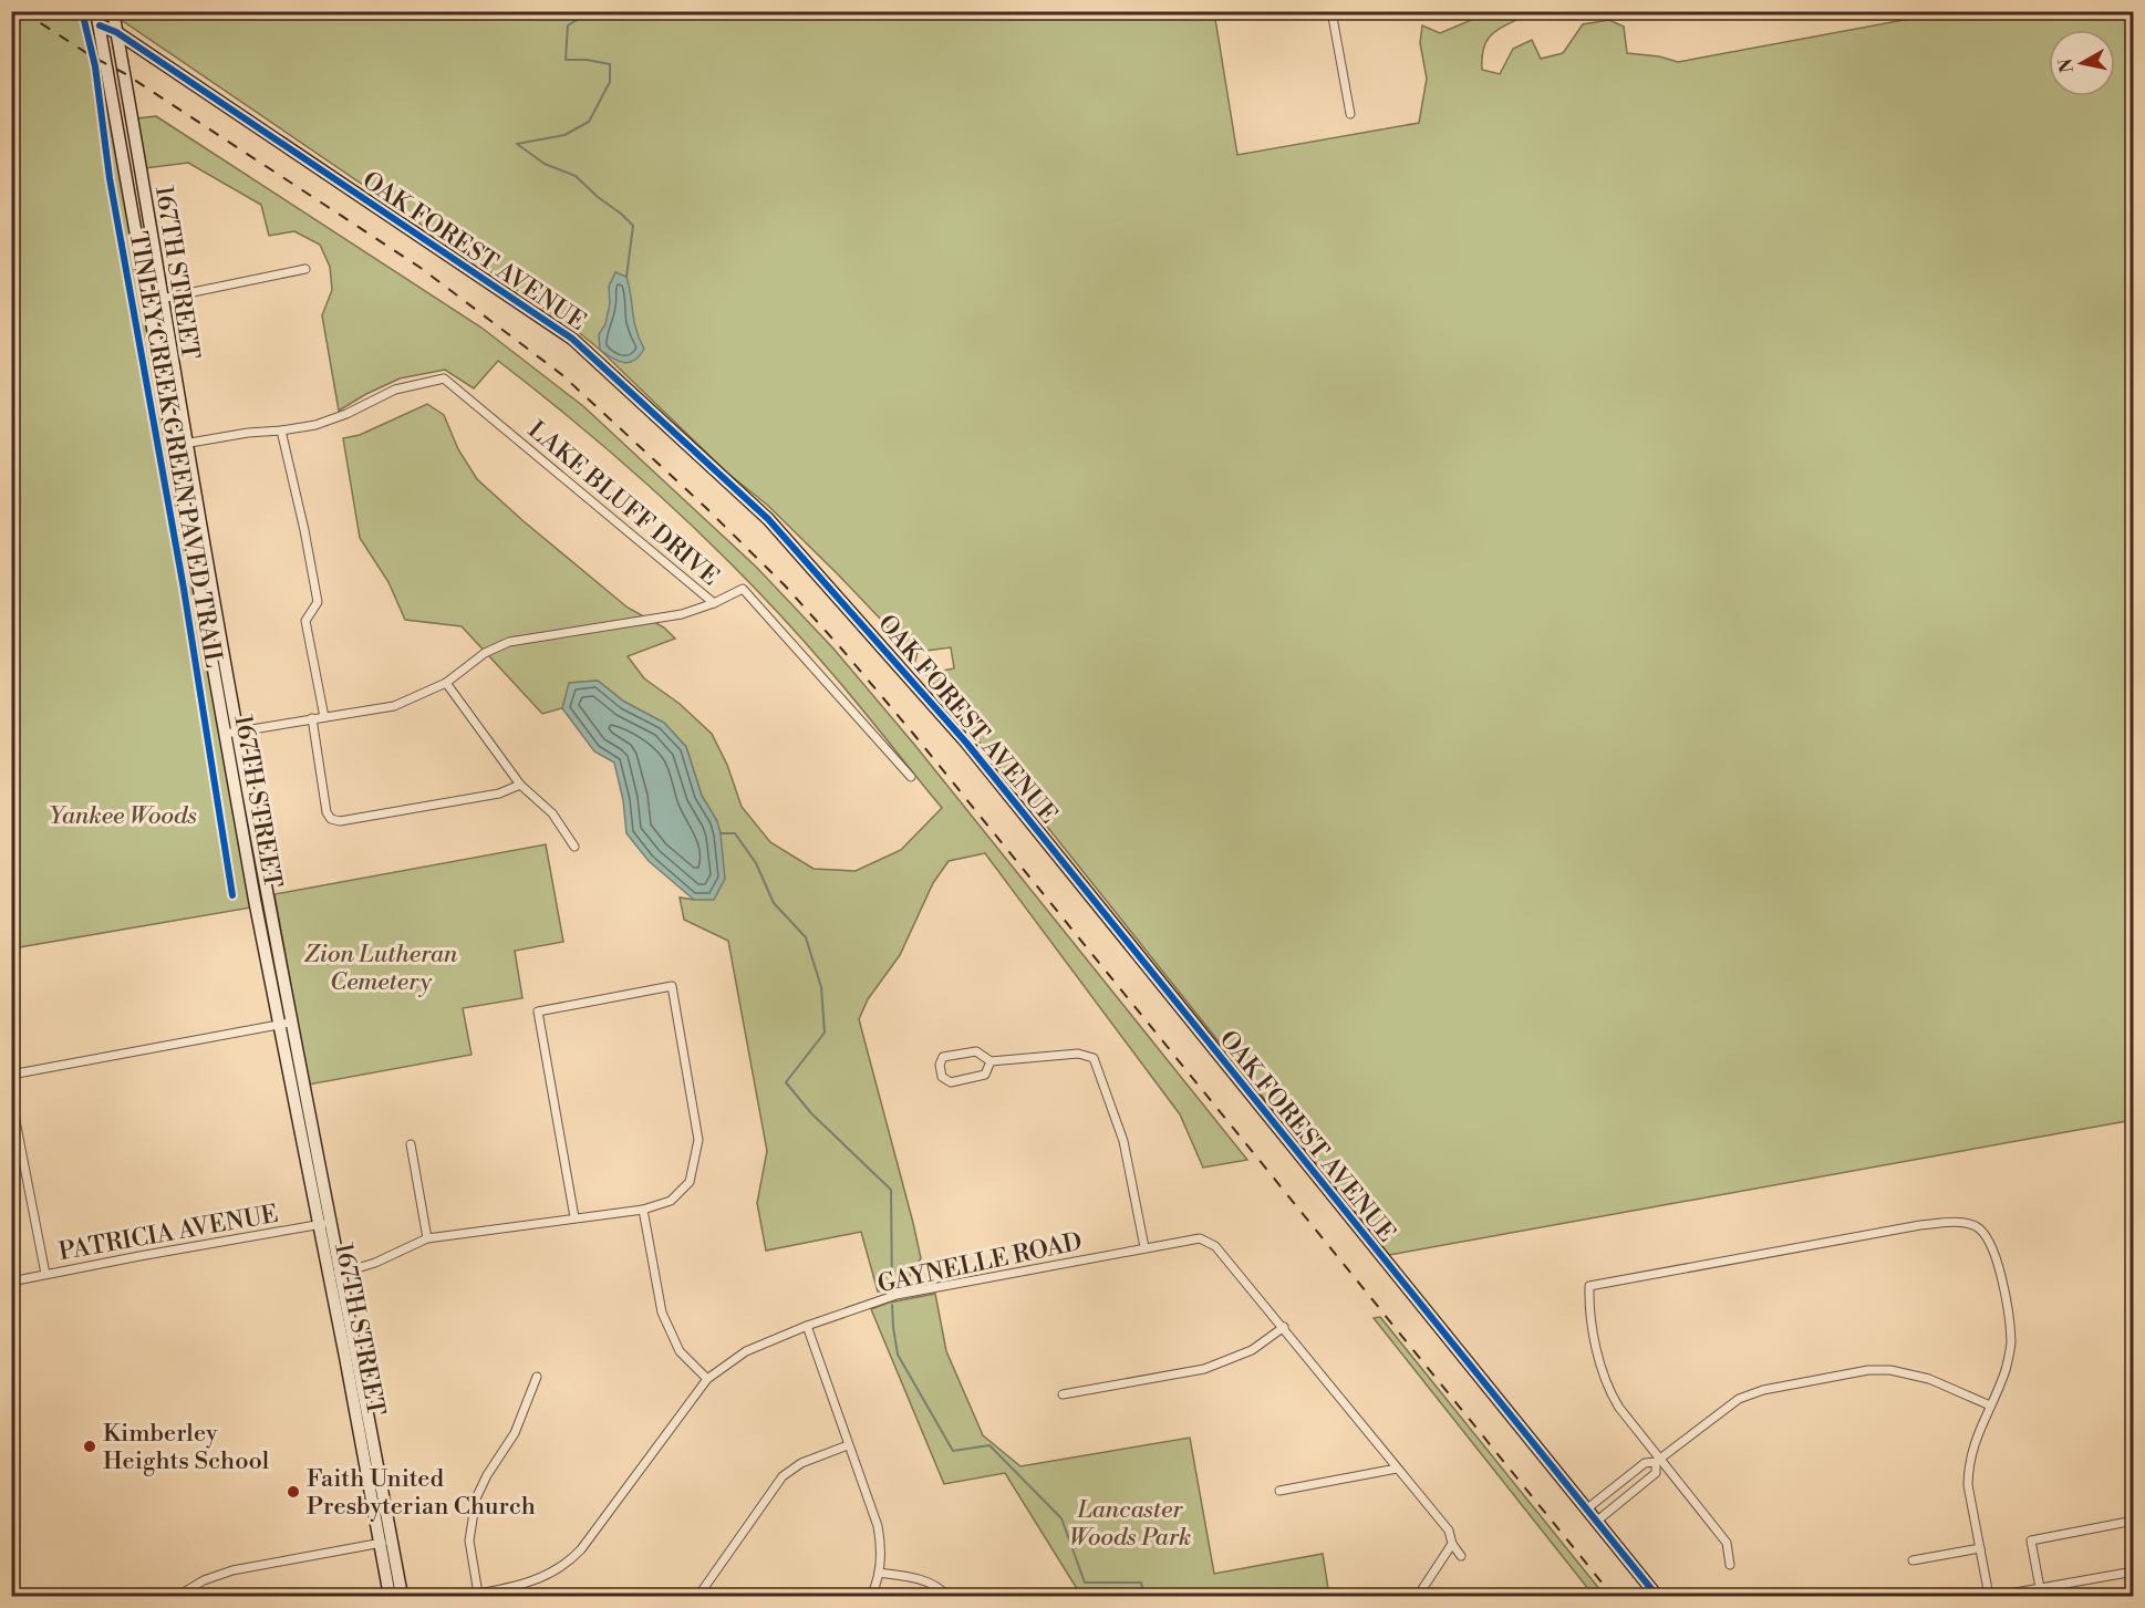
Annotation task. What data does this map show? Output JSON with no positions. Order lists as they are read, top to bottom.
{
  "streets": {
    "street": [
      "OAK FOREST AVENUE",
      "167TH STREET",
      "LAKE BLUFF DRIVE",
      "PATRICIA AVENUE",
      "GAYNELLE ROAD"
    ],
    "cycle path": ["TINLEY CREEK GREEN PAVED TRAIL"]
  },
  "crossings": [
    ["OAK FOREST AVENUE", "167TH STREET"],
    ["167TH STREET", "PATRICIA AVENUE"]
  ],
  "parks": ["Yankee Woods", "Zion Lutheran Cemetery", "Lancaster Woods Park"],
  "places": ["Kimberley Heights School", "Faith United Presbyterian Church"],
  "north": "left"
}
